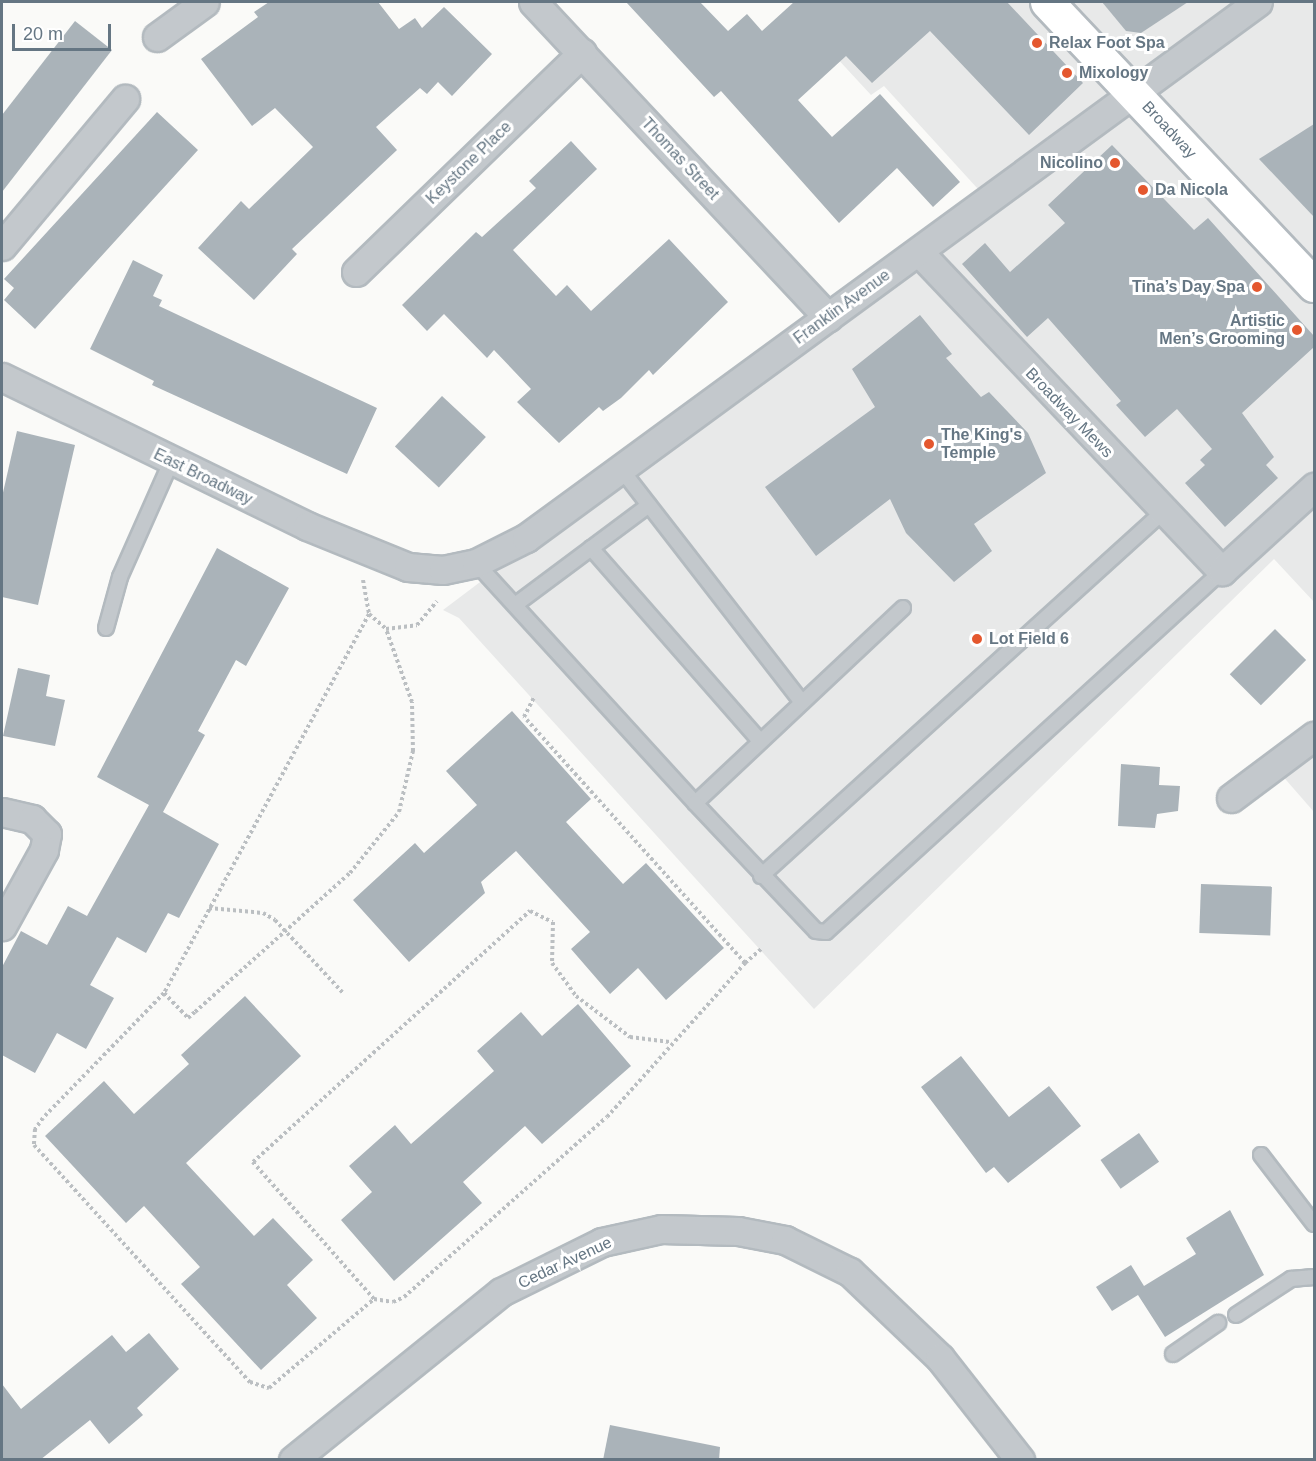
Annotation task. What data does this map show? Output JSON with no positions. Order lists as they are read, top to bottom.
{
  "streets": {
    "main road": ["Broadway"],
    "street": [
      "Thomas Street",
      "Keystone Place",
      "Franklin Avenue",
      "Broadway Mews",
      "East Broadway",
      "Cedar Avenue"
    ]
  },
  "crossings": [
    ["Broadway", "Franklin Avenue"],
    ["Thomas Street", "Keystone Place"],
    ["Thomas Street", "Franklin Avenue"],
    ["Franklin Avenue", "Broadway Mews"],
    ["Franklin Avenue", "East Broadway"]
  ],
  "places": [
    "Relax Foot Spa",
    "Mixology",
    "Nicolino",
    "Da Nicola",
    "Tina’s Day Spa",
    "Artistic Men’s Grooming",
    "The King's Temple",
    "Lot Field 6"
  ],
  "scale_bar": "20 m"
}
